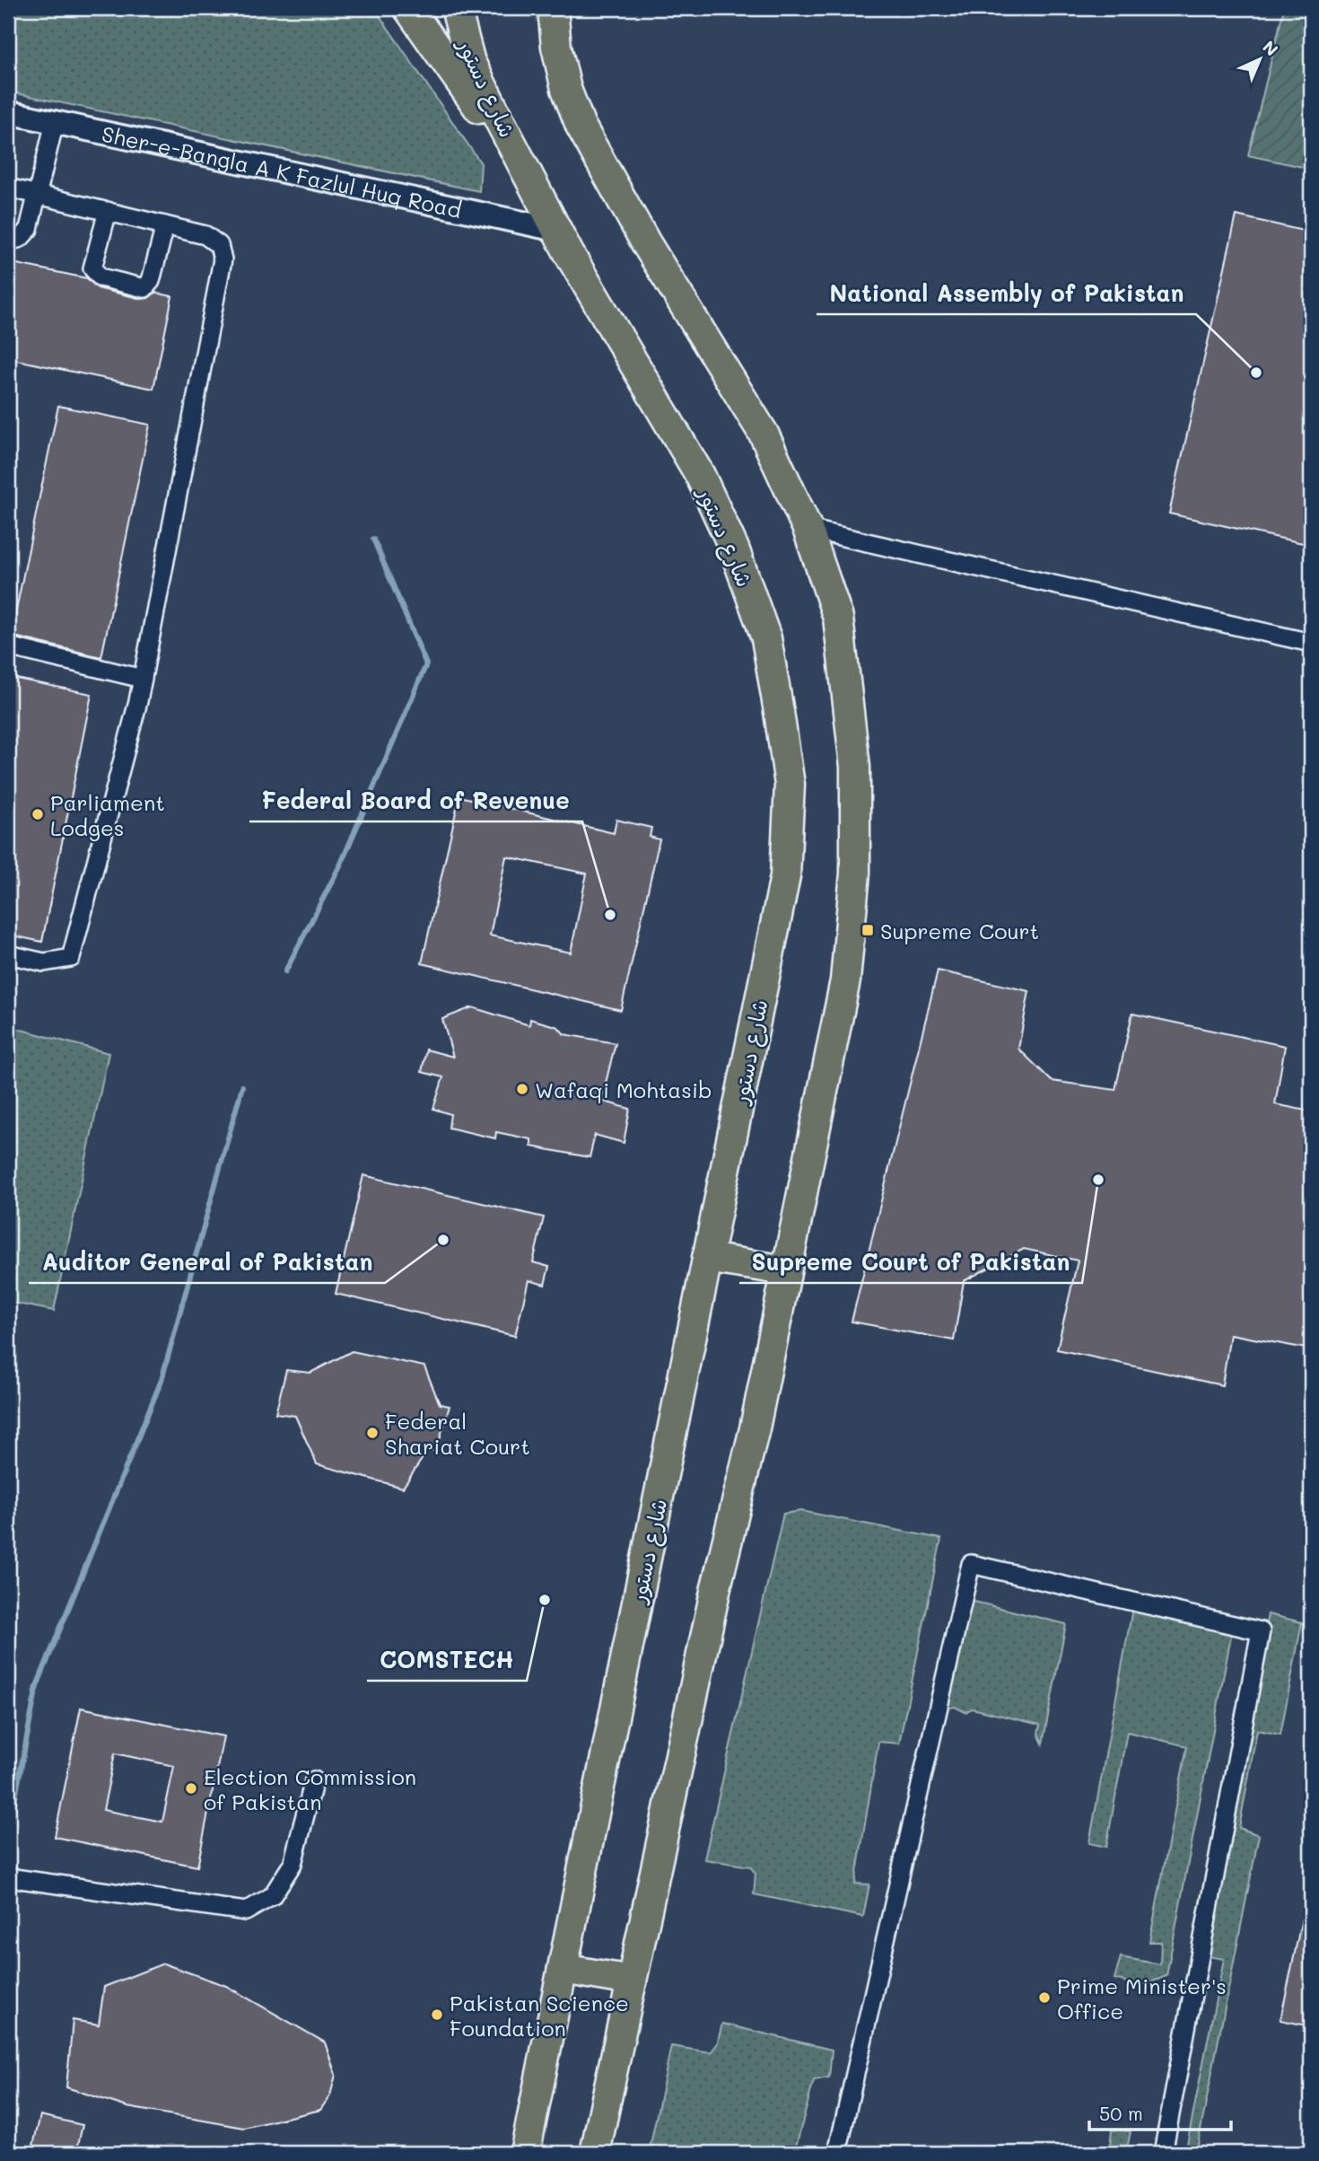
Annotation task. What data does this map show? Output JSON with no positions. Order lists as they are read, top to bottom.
{
  "streets": {
    "main road": ["شارع دستور"],
    "street": ["Sher-e-Bangla A K Fazlul Huq Road"]
  },
  "crossings": [
    ["شارع دستور", "Sher-e-Bangla A K Fazlul Huq Road"]
  ],
  "places": {
    "other": [
      "National Assembly of Pakistan",
      "Parliament Lodges",
      "Federal Board of Revenue",
      "Wafaqi Mohtasib",
      "Supreme Court of Pakistan",
      "Auditor General of Pakistan",
      "Federal Shariat Court",
      "COMSTECH",
      "Election Commission of Pakistan",
      "Prime Minister's Office",
      "Pakistan Science Foundation"
    ],
    "transit": ["Supreme Court"]
  },
  "scale_bar": "50 m",
  "north": "top right"
}
